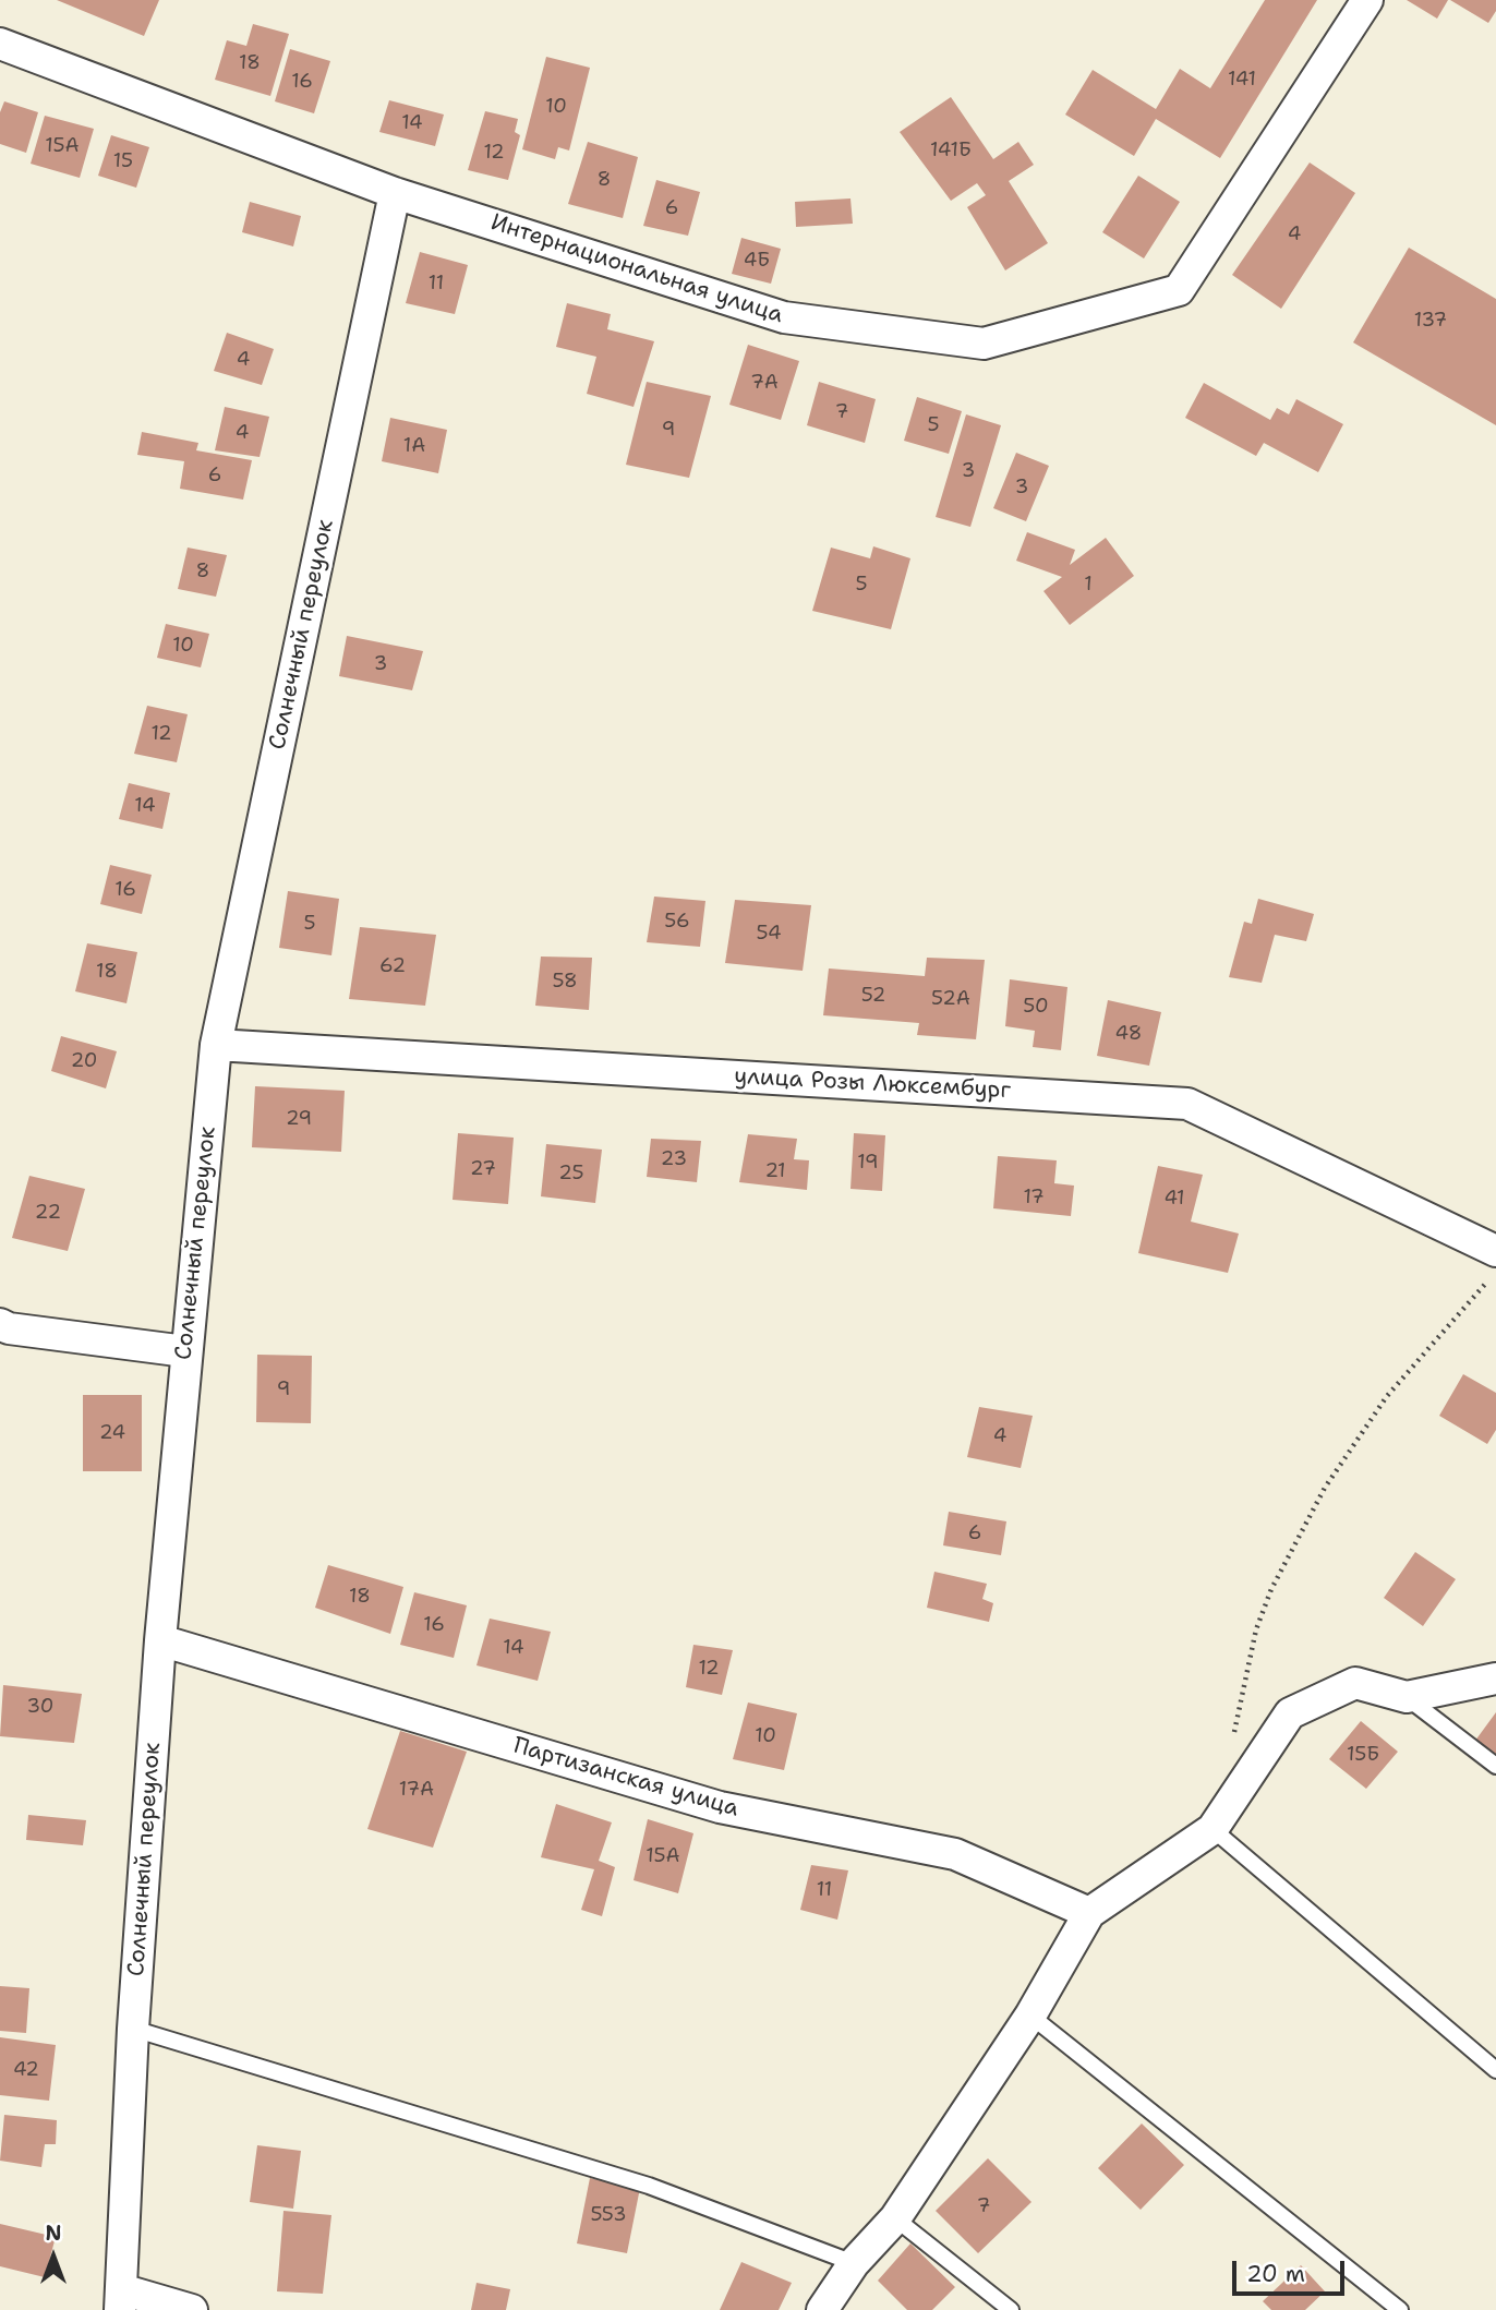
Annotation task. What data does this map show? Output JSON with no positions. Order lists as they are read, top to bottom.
{
  "streets": {
    "street": [
      "Интернациональная улица",
      "Солнечный переулок",
      "улица Розы Люксембург",
      "Партизанская улица"
    ]
  },
  "crossings": [
    ["Интернациональная улица", "Солнечный переулок"],
    ["Солнечный переулок", "улица Розы Люксембург"],
    ["Солнечный переулок", "Партизанская улица"]
  ],
  "house_numbers": [
    "18",
    "141",
    "16",
    "10",
    "14",
    "15А",
    "141Б",
    "12",
    "15",
    "8",
    "6",
    "4",
    "4Б",
    "11",
    "137",
    "4",
    "7А",
    "7",
    "5",
    "9",
    "4",
    "1А",
    "3",
    "6",
    "3",
    "8",
    "5",
    "1",
    "10",
    "3",
    "12",
    "14",
    "16",
    "56",
    "5",
    "54",
    "62",
    "18",
    "58",
    "52",
    "52А",
    "50",
    "48",
    "20",
    "29",
    "23",
    "19",
    "27",
    "21",
    "25",
    "17",
    "41",
    "22",
    "9",
    "24",
    "4",
    "6",
    "18",
    "16",
    "14",
    "12",
    "30",
    "10",
    "15Б",
    "17А",
    "15А",
    "11",
    "42",
    "7",
    "553"
  ],
  "scale_bar": "20 m",
  "north": "top"
}
